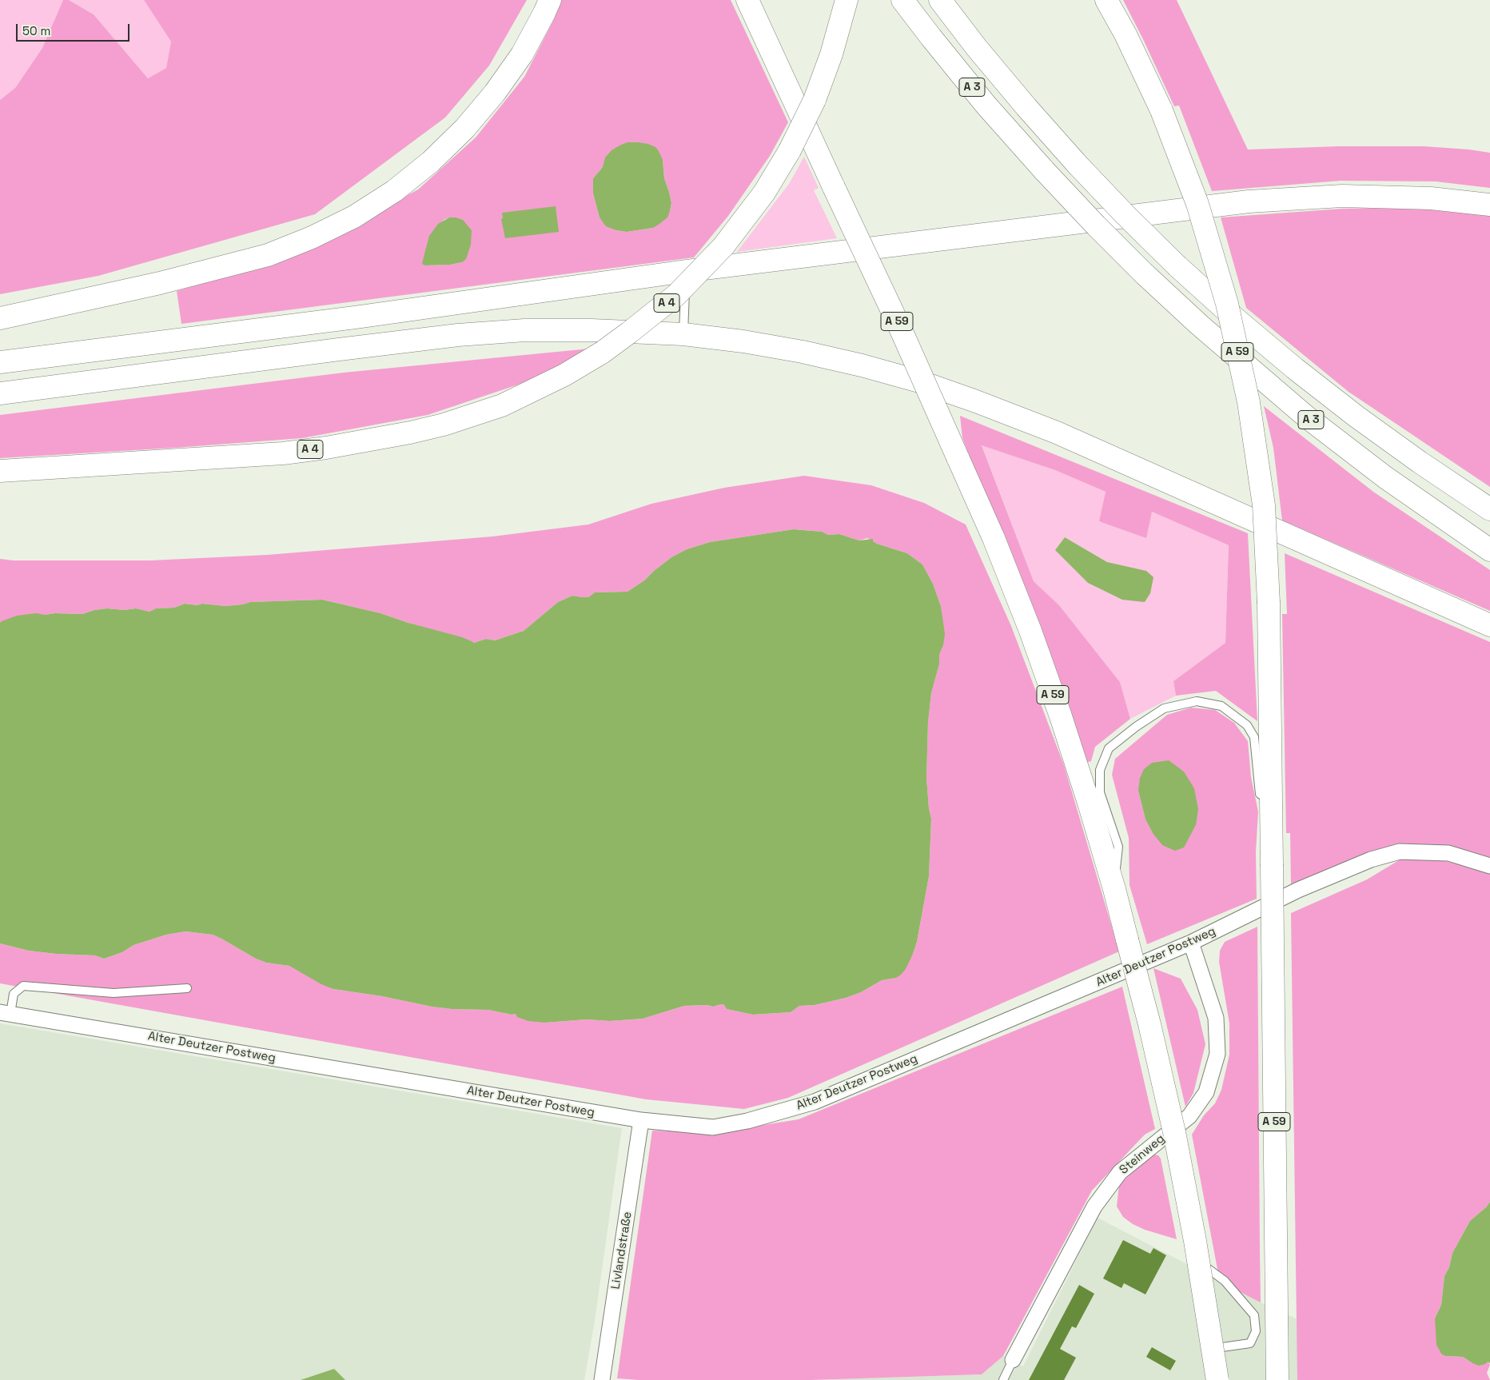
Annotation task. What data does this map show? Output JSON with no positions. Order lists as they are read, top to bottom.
{
  "streets": {
    "highway": ["A 3", "A 4", "A 59"],
    "street": ["Alter Deutzer Postweg", "Steinweg", "Livlandstraße"]
  },
  "crossings": [
    ["Alter Deutzer Postweg", "Steinweg"],
    ["Alter Deutzer Postweg", "Livlandstraße"]
  ],
  "scale_bar": "50 m"
}
